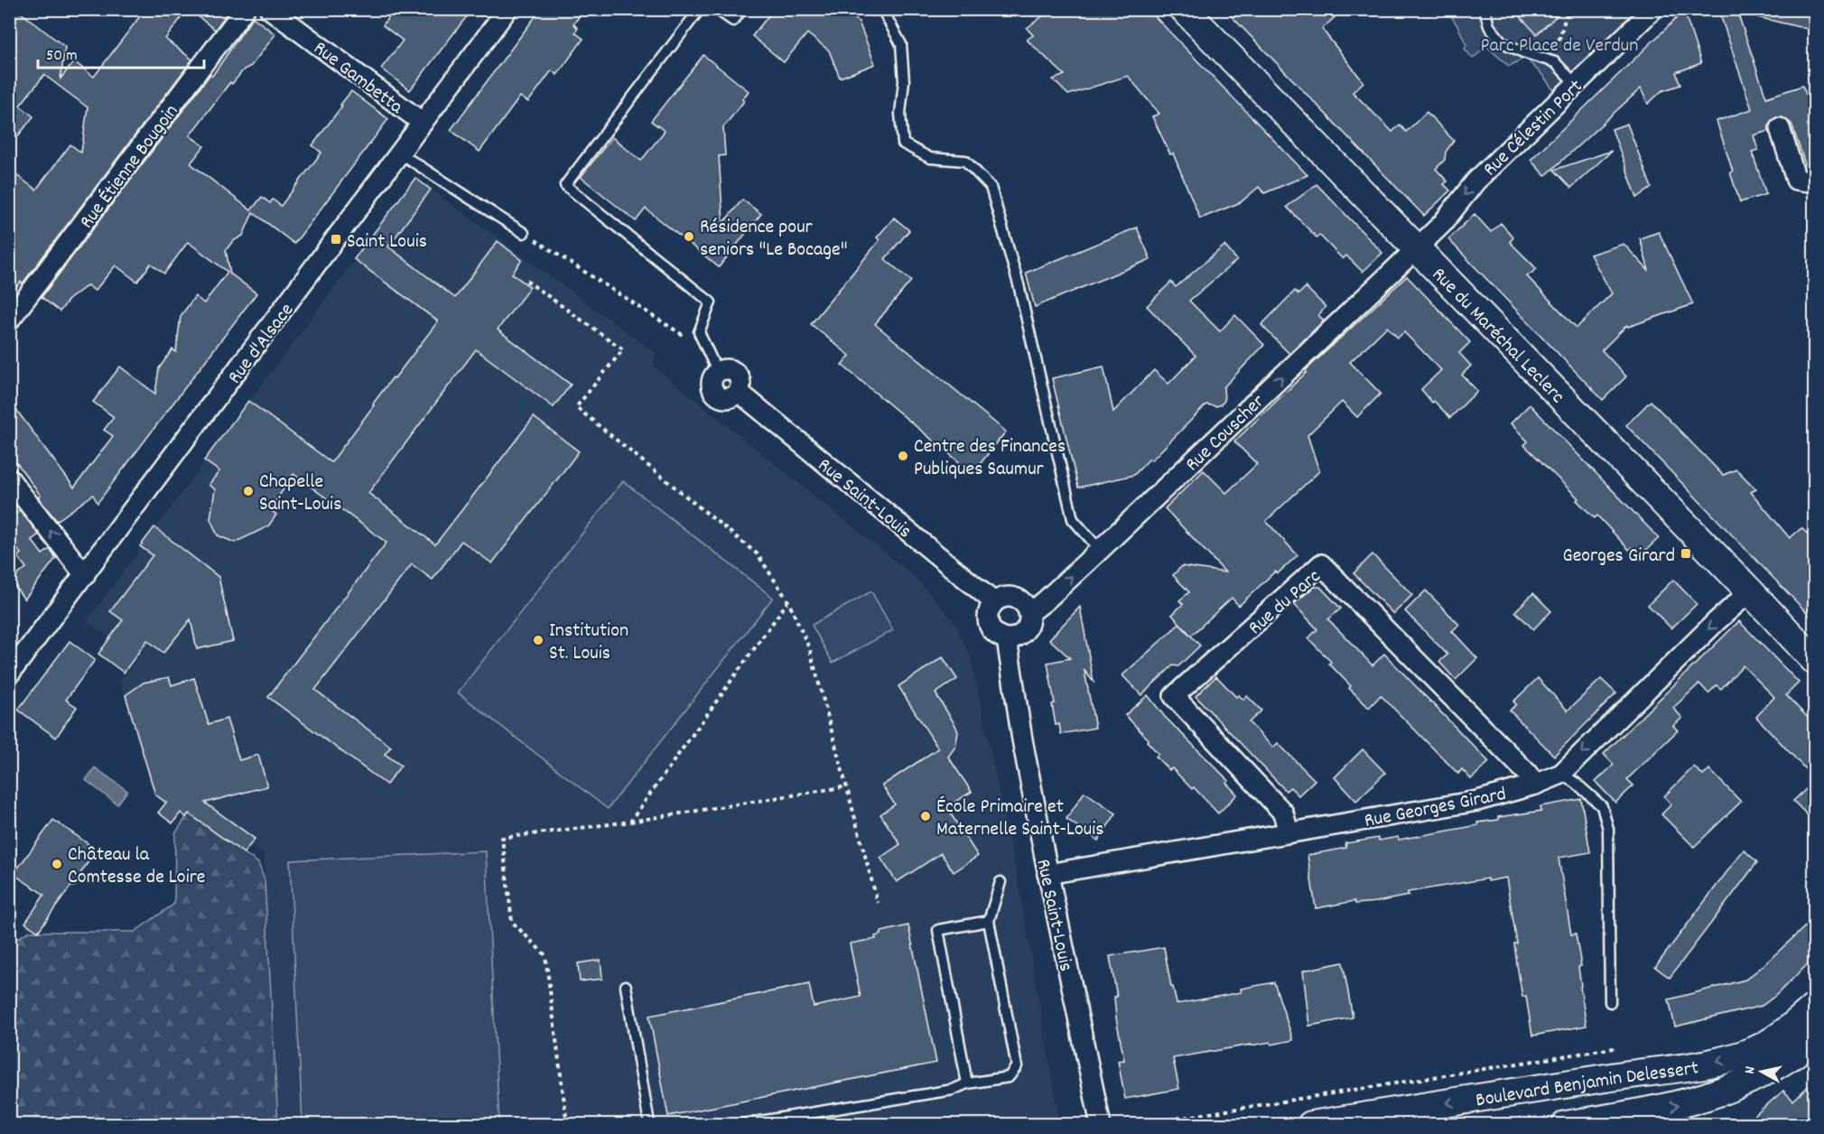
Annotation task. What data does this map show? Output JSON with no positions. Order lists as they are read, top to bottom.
{
  "streets": {
    "street": [
      "Rue Gambetta",
      "Rue Célestin Port",
      "Rue Étienne Bougoin",
      "Rue du Maréchal Leclerc",
      "Rue d'Alsace",
      "Rue Couscher",
      "Rue Saint-Louis",
      "Rue du Parc",
      "Rue Georges Girard",
      "Boulevard Benjamin Delessert"
    ]
  },
  "crossings": [
    ["Rue Gambetta", "Rue d'Alsace"],
    ["Rue Célestin Port", "Rue du Maréchal Leclerc"],
    ["Rue Célestin Port", "Rue Couscher"],
    ["Rue du Maréchal Leclerc", "Rue Couscher"],
    ["Rue du Maréchal Leclerc", "Rue Georges Girard"],
    ["Rue Couscher", "Rue Saint-Louis"],
    ["Rue Saint-Louis", "Rue Georges Girard"],
    ["Rue du Parc", "Rue Georges Girard"]
  ],
  "one_way": ["Rue Célestin Port", "Rue Couscher"],
  "parks": ["Parc Place de Verdun"],
  "places": {
    "other": [
      "Résidence pour seniors \"Le Bocage\"",
      "Centre des Finances Publiques Saumur",
      "Chapelle Saint-Louis",
      "Institution St. Louis",
      "École Primaire et Maternelle Saint-Louis",
      "Château la Comtesse de Loire"
    ],
    "transit": ["Saint Louis", "Georges Girard"]
  },
  "scale_bar": "50 m",
  "north": "left"
}
